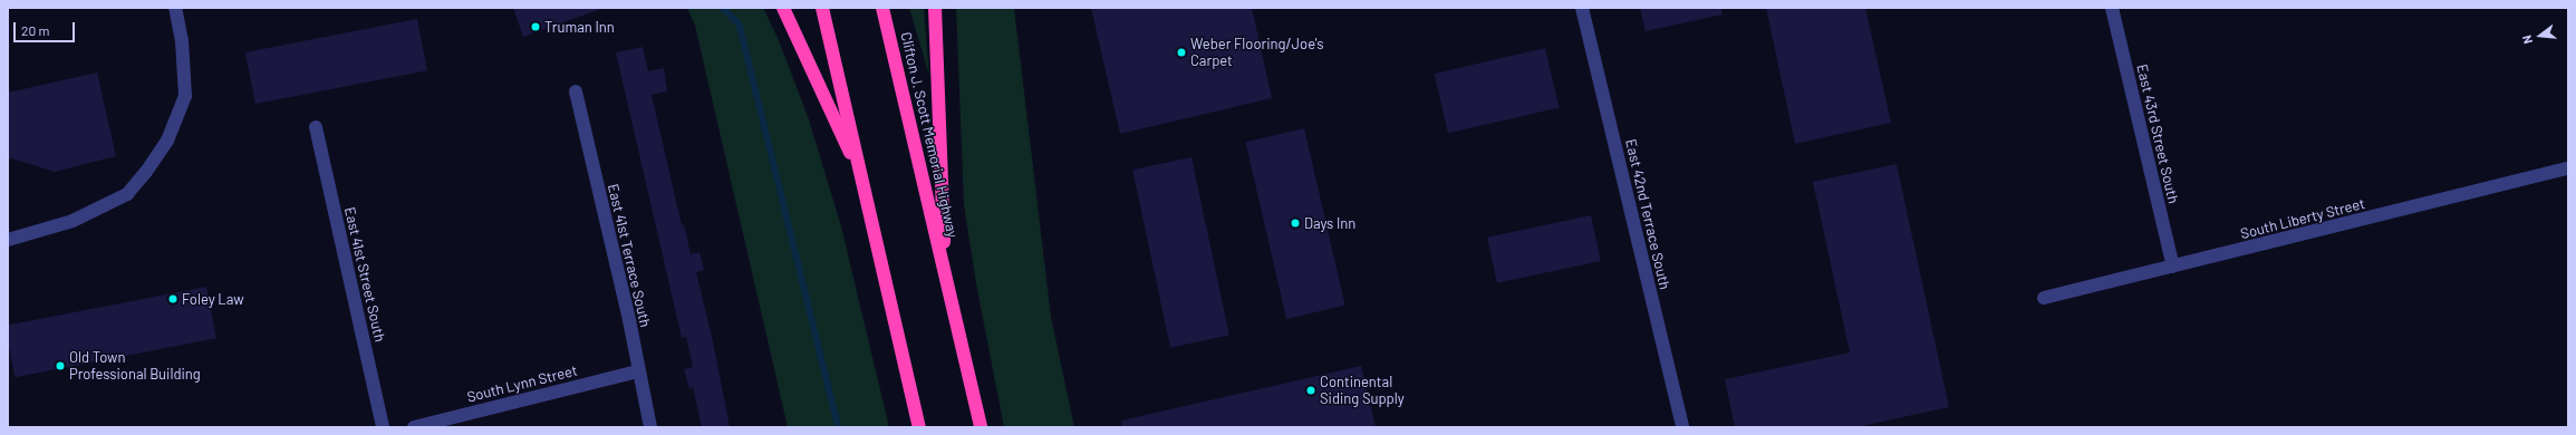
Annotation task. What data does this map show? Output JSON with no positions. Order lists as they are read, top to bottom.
{
  "streets": {
    "highway": ["Clifton J. Scott Memorial Highway"],
    "street": [
      "East 43rd Street South",
      "East 42nd Terrace South",
      "South Liberty Street",
      "East 41st Terrace South",
      "East 41st Street South",
      "South Lynn Street"
    ]
  },
  "crossings": [
    ["East 43rd Street South", "South Liberty Street"],
    ["East 41st Terrace South", "South Lynn Street"]
  ],
  "places": [
    "Truman Inn",
    "Weber Flooring/Joe's Carpet",
    "Days Inn",
    "Foley Law",
    "Old Town Professional Building",
    "Continental Siding Supply"
  ],
  "scale_bar": "20 m",
  "north": "left"
}
